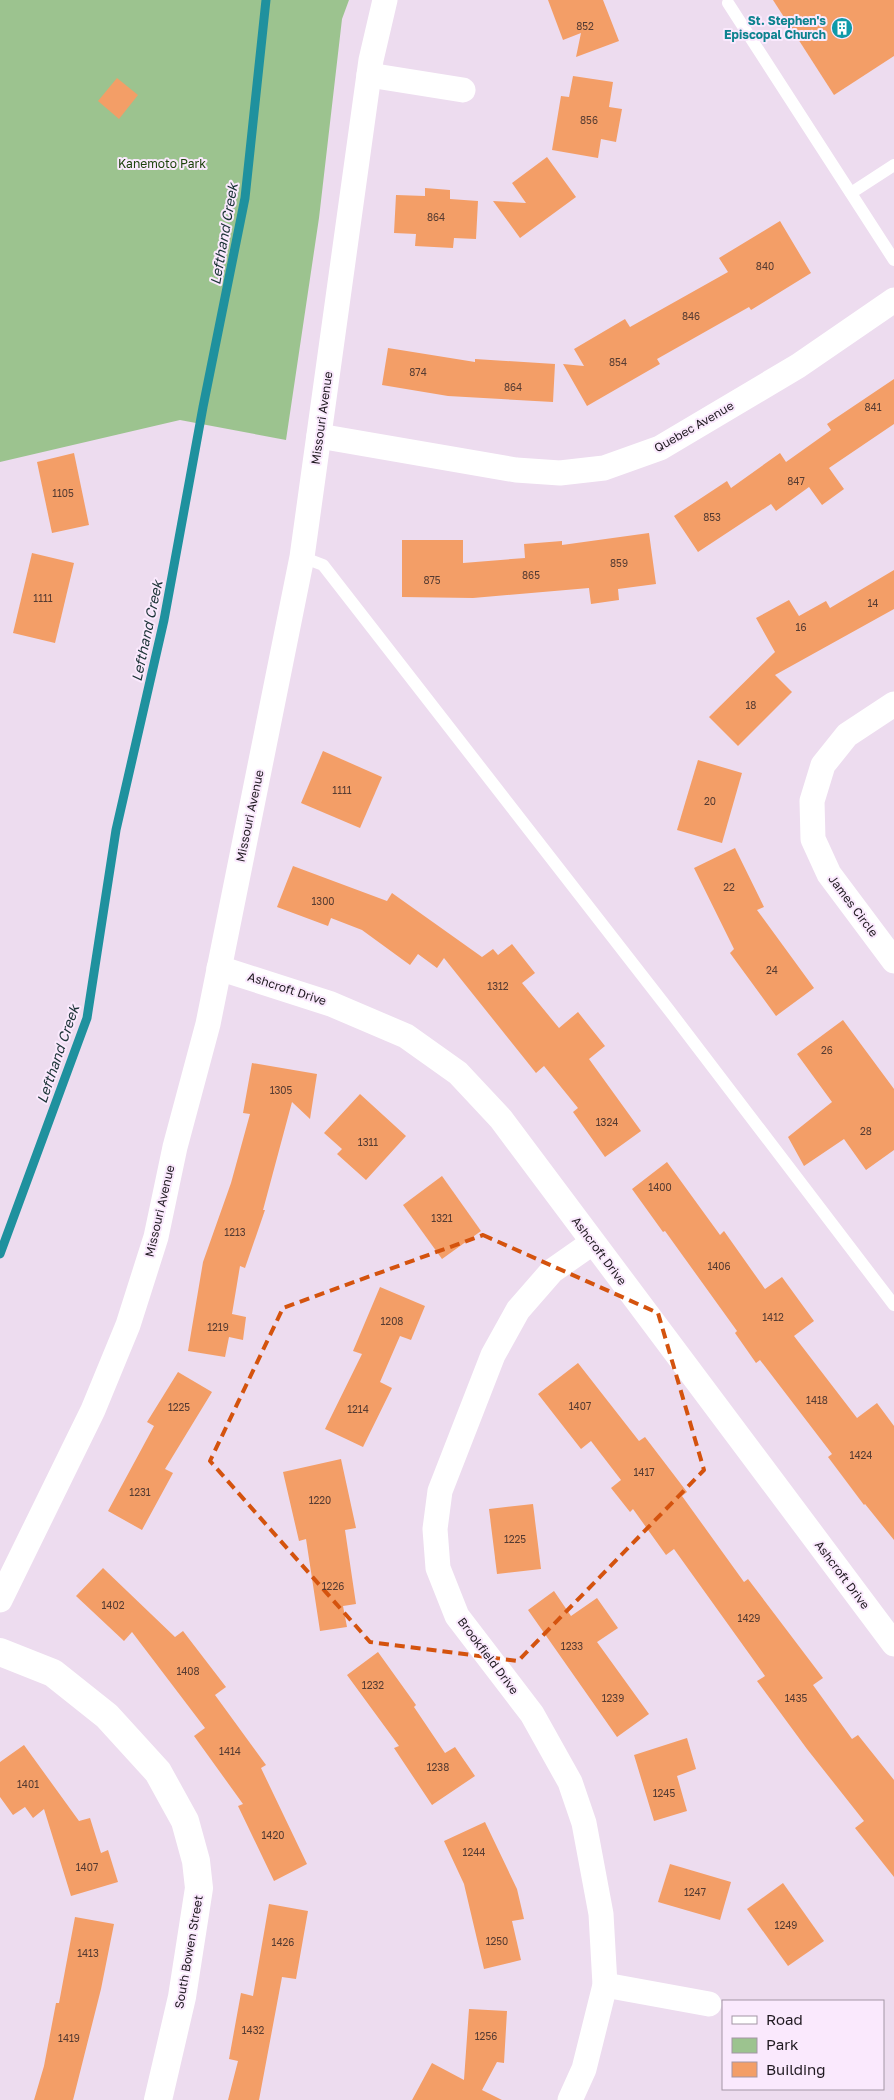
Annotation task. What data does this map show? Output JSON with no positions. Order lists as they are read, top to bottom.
{
  "streets": {
    "street": [
      "Missouri Avenue",
      "Quebec Avenue",
      "James Circle",
      "Ashcroft Drive",
      "Brookfield Drive",
      "South Bowen Street"
    ]
  },
  "crossings": [
    ["Missouri Avenue", "Quebec Avenue"],
    ["Missouri Avenue", "Ashcroft Drive"],
    ["Ashcroft Drive", "Brookfield Drive"]
  ],
  "water": ["Lefthand Creek"],
  "parks": ["Kanemoto Park"],
  "places": {
    "building": ["St. Stephen's Episcopal Church"]
  },
  "house_numbers": [
    "852",
    "856",
    "864",
    "840",
    "846",
    "854",
    "874",
    "864",
    "841",
    "847",
    "1105",
    "853",
    "859",
    "865",
    "875",
    "1111",
    "14",
    "16",
    "18",
    "1111",
    "20",
    "22",
    "1300",
    "24",
    "1312",
    "26",
    "1305",
    "1324",
    "28",
    "1311",
    "1400",
    "1321",
    "1213",
    "1406",
    "1412",
    "1208",
    "1219",
    "1418",
    "1407",
    "1225",
    "1214",
    "1424",
    "1417",
    "1231",
    "1220",
    "1225",
    "1226",
    "1402",
    "1429",
    "1233",
    "1408",
    "1232",
    "1239",
    "1435",
    "1414",
    "1238",
    "1401",
    "1245",
    "1420",
    "1244",
    "1407",
    "1247",
    "1249",
    "1250",
    "1426",
    "1413",
    "1432",
    "1256",
    "1419"
  ],
  "legend": ["Road", "Park", "Building"]
}
